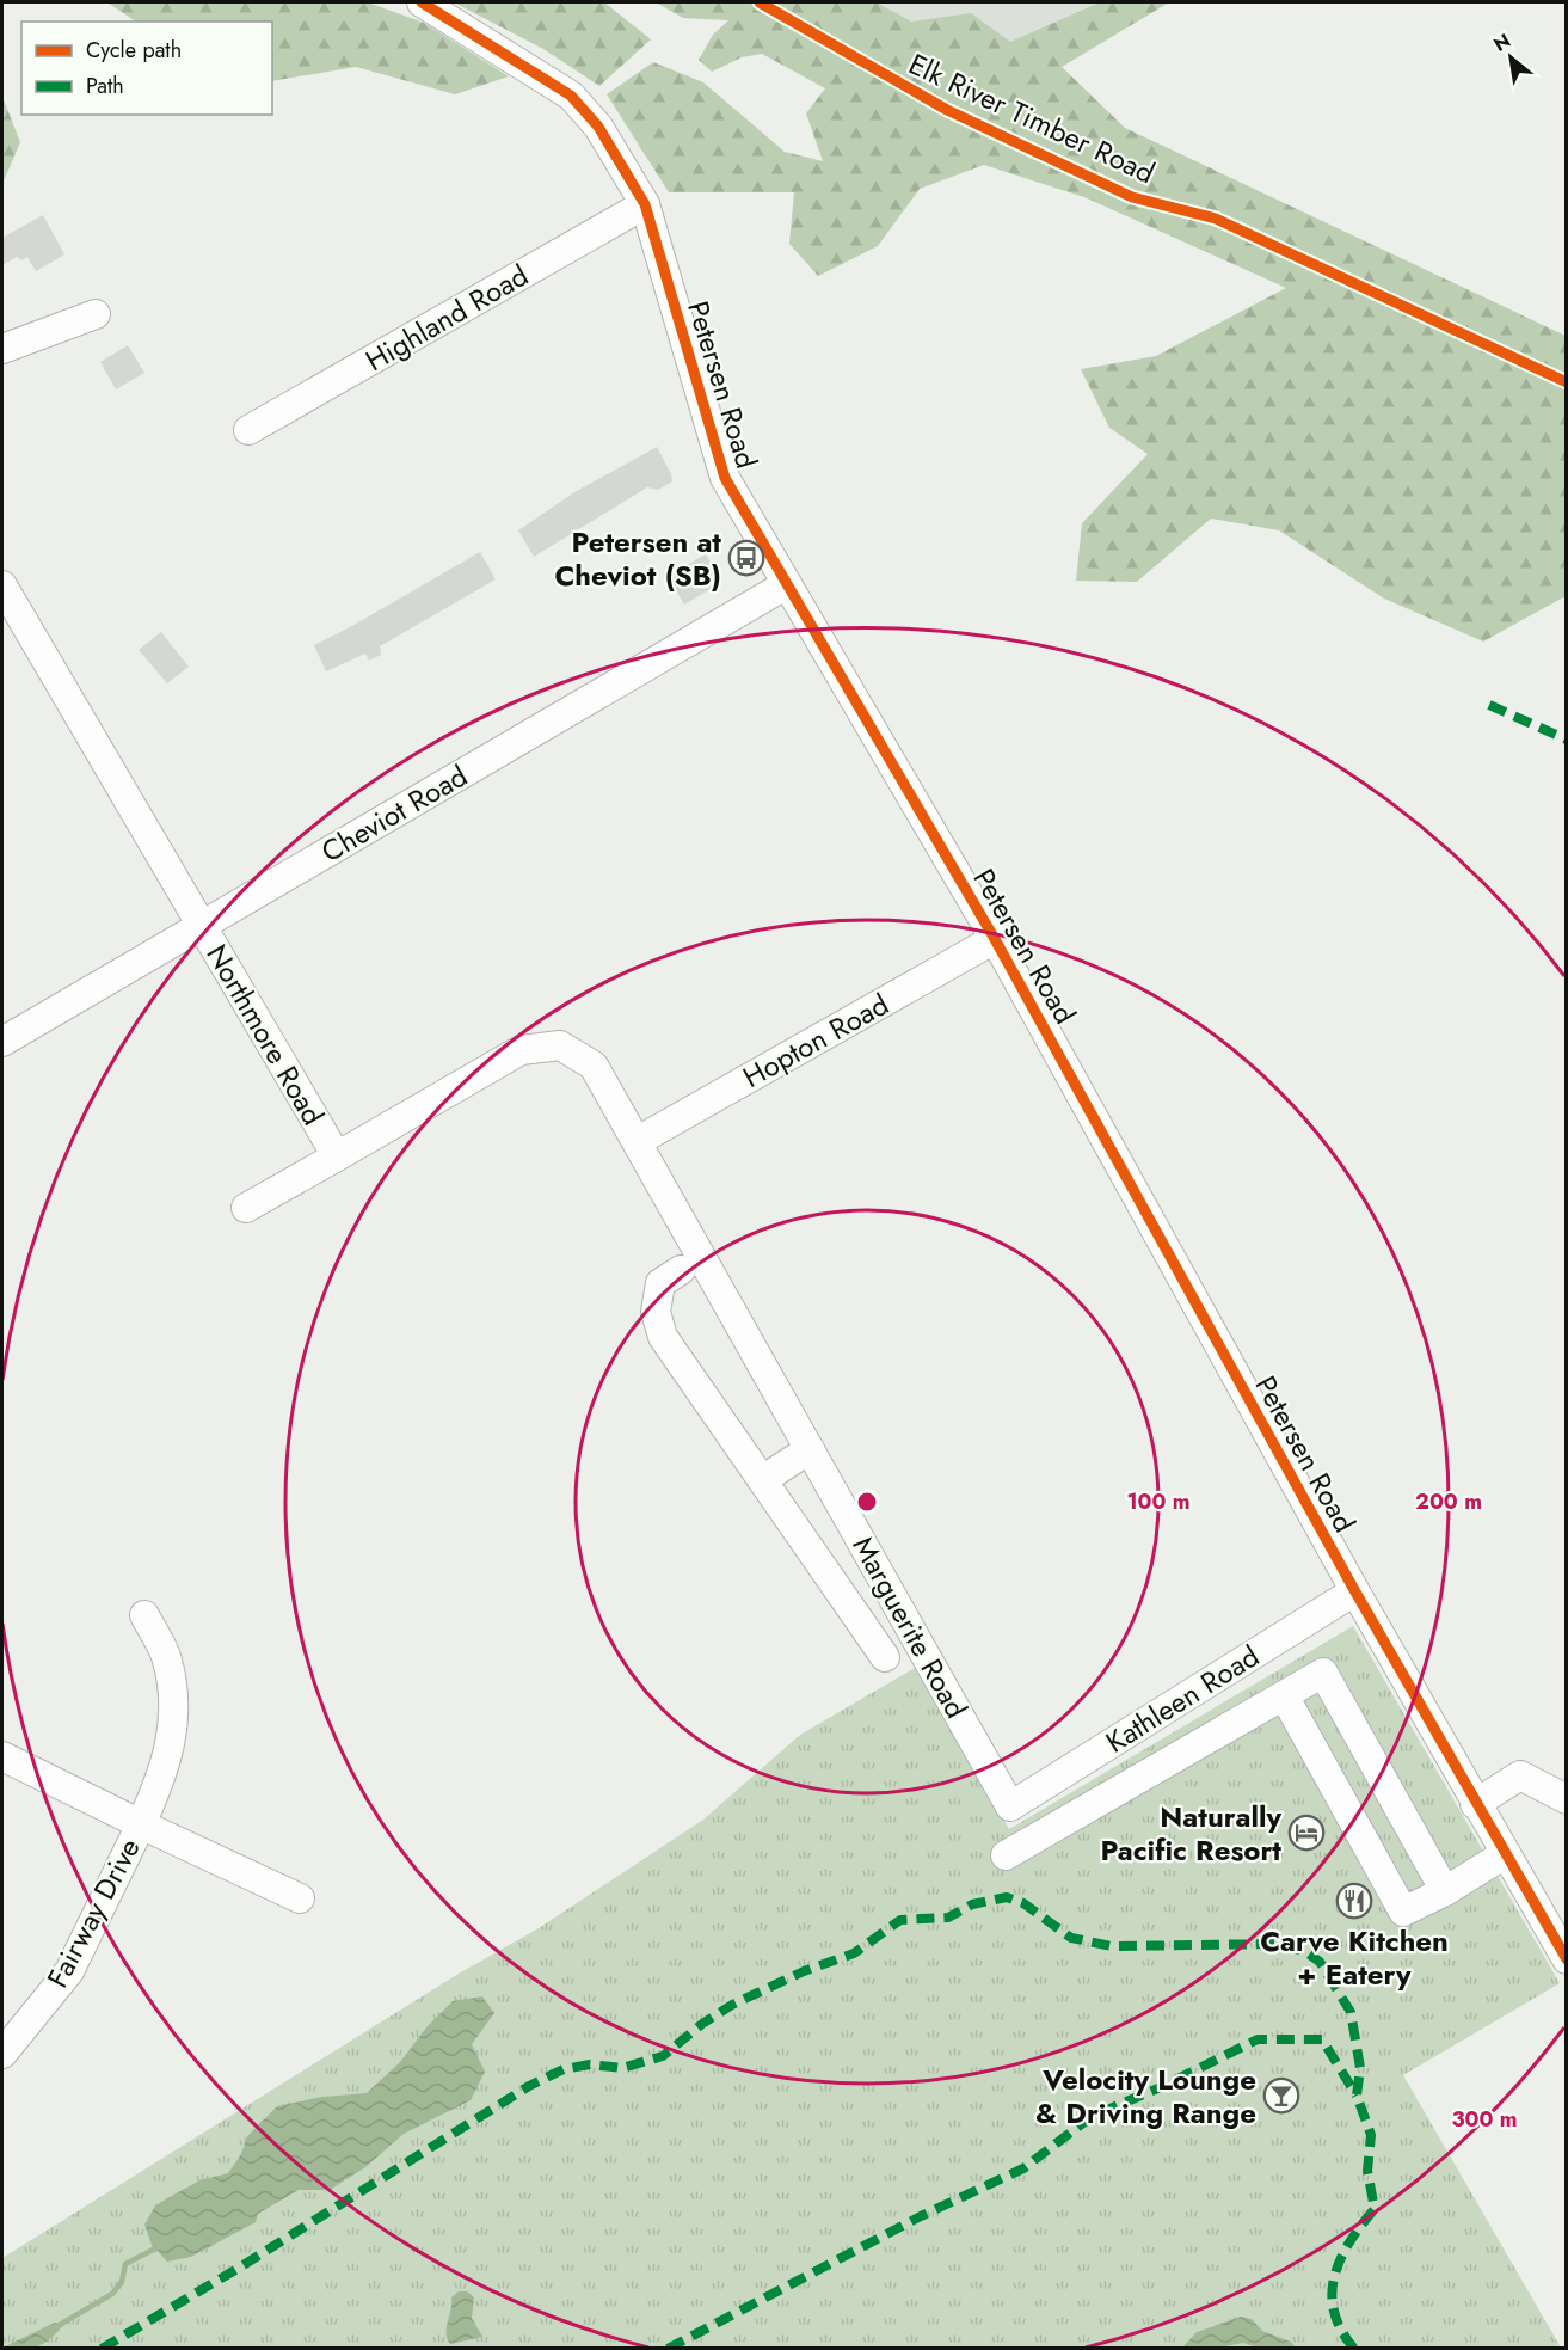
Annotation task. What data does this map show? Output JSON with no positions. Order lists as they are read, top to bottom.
{
  "streets": {
    "street": [
      "Highland Road",
      "Petersen Road",
      "Cheviot Road",
      "Northmore Road",
      "Hopton Road",
      "Marguerite Road",
      "Kathleen Road",
      "Fairway Drive"
    ],
    "cycle path": ["Elk River Timber Road"]
  },
  "crossings": [
    ["Highland Road", "Petersen Road"],
    ["Petersen Road", "Cheviot Road"],
    ["Petersen Road", "Hopton Road"],
    ["Petersen Road", "Kathleen Road"],
    ["Cheviot Road", "Northmore Road"],
    ["Northmore Road", "Hopton Road"],
    ["Northmore Road", "Marguerite Road"],
    ["Hopton Road", "Marguerite Road"],
    ["Marguerite Road", "Kathleen Road"]
  ],
  "places": {
    "bus stop": ["Petersen at Cheviot (SB)"],
    "hotel": ["Naturally Pacific Resort"],
    "restaurant": ["Carve Kitchen + Eatery"],
    "bar": ["Velocity Lounge & Driving Range"]
  },
  "legend": ["Cycle path", "Path"],
  "north": "top left",
  "rings": ["100 m", "200 m", "300 m"]
}
